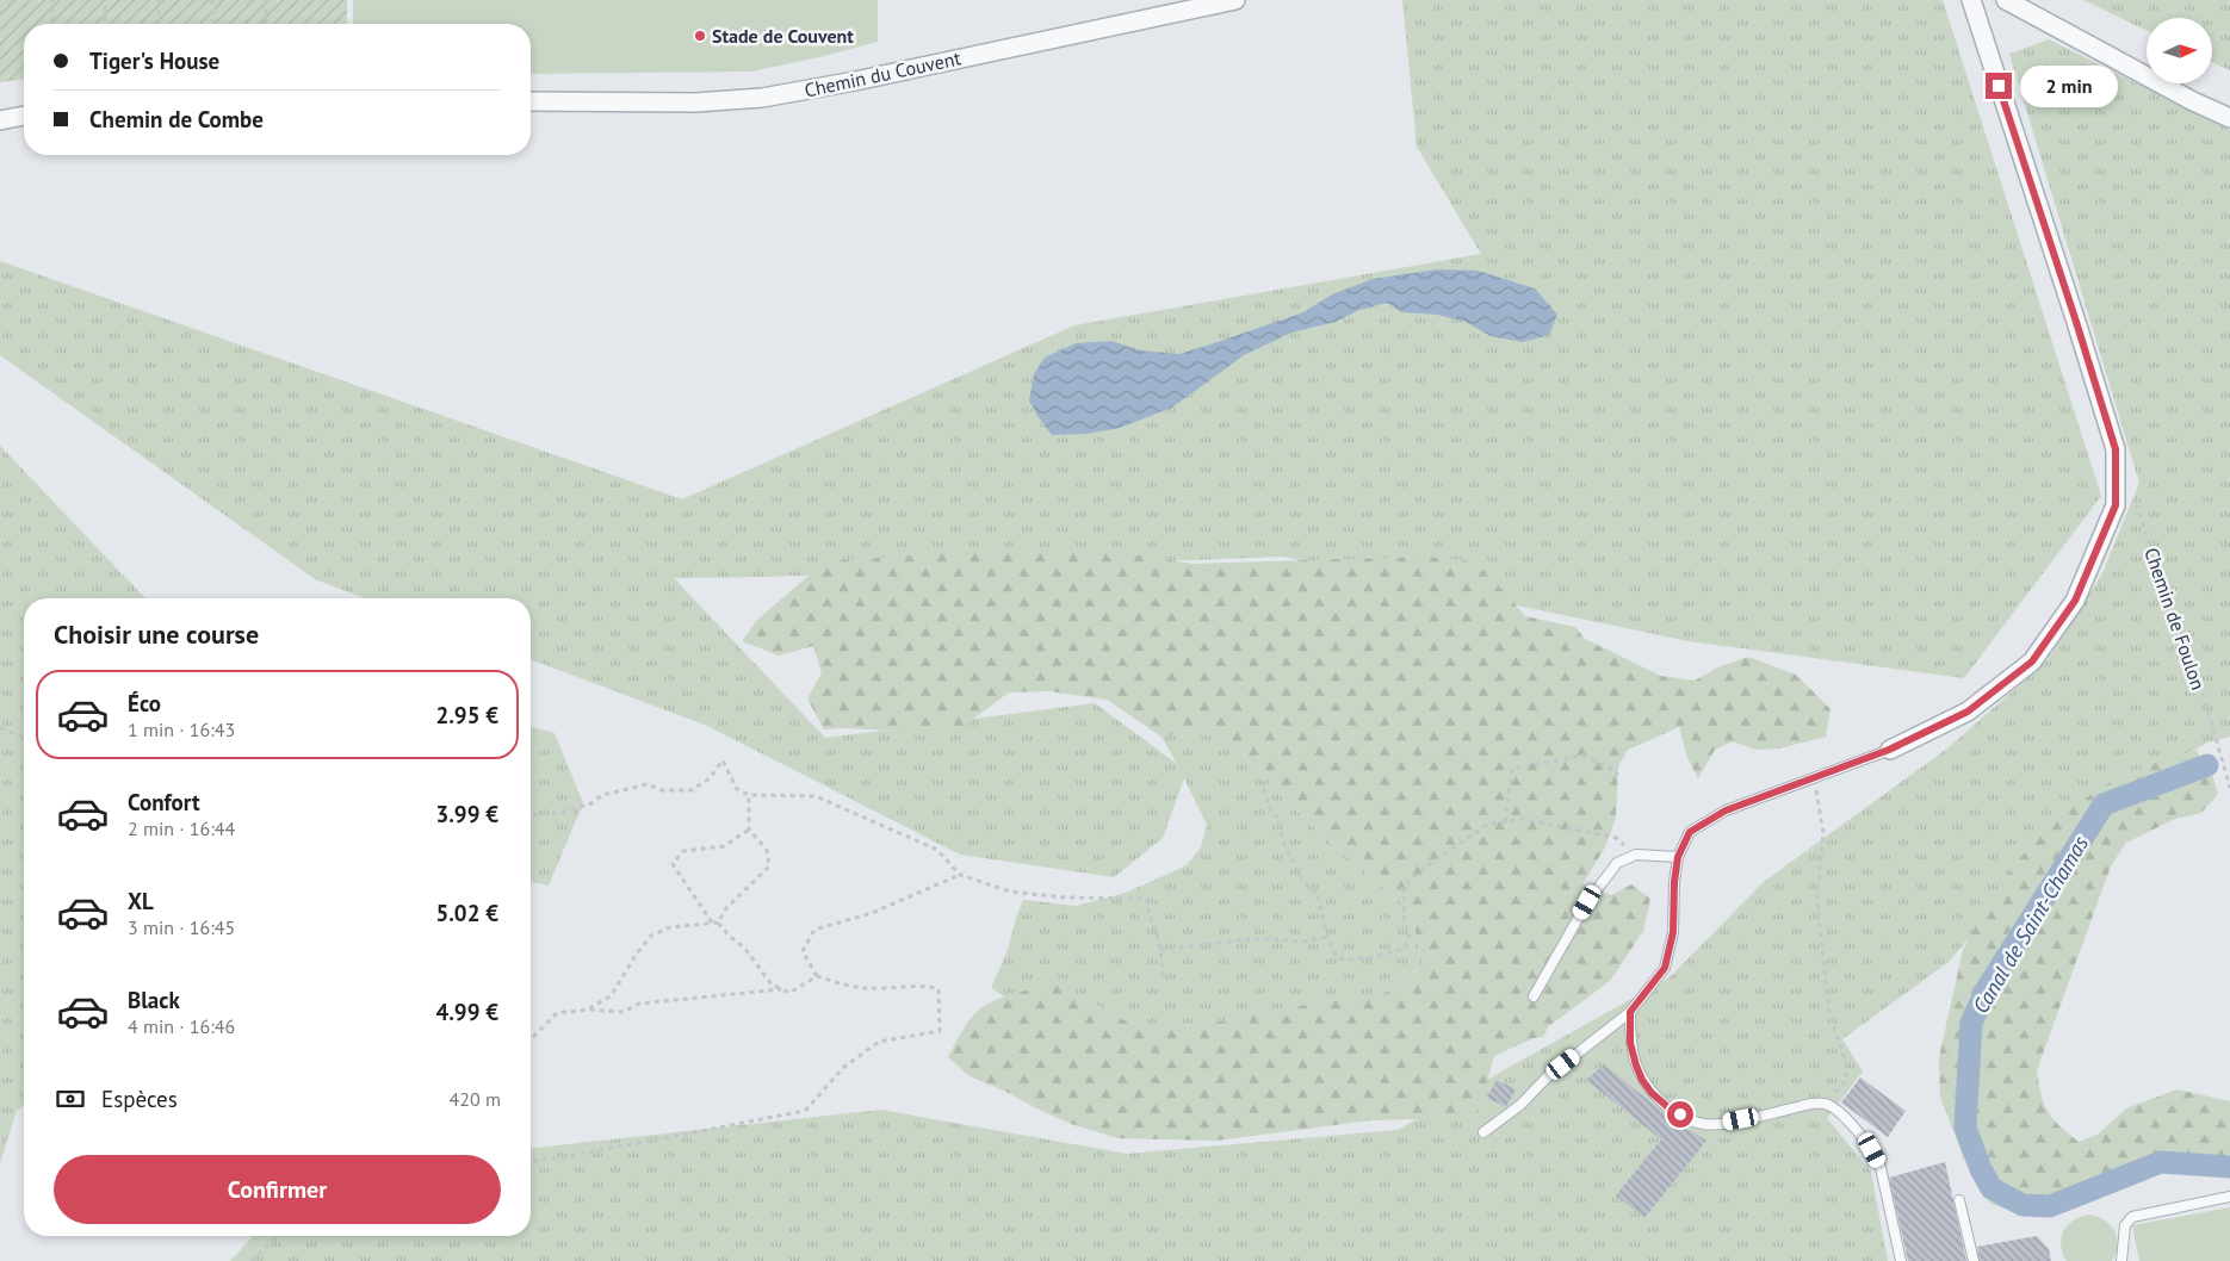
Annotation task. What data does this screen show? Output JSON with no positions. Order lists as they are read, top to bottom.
{
  "streets": {
    "street": ["Chemin du Couvent"],
    "path": ["Chemin de Foulon"]
  },
  "water": ["Canal de Saint-Chamas"],
  "places": ["Stade de Couvent"],
  "north": "right",
  "page": {
    "banner": ["Tiger's House", "Chemin de Combe"],
    "bubble": "2 min",
    "heading": "Choisir une course",
    "list": [
      {
        "name": "Éco",
        "note": "1 min · 16:43",
        "value": "2.95 €"
      },
      {
        "name": "Confort",
        "note": "2 min · 16:44",
        "value": "3.99 €"
      },
      {
        "name": "XL",
        "note": "3 min · 16:45",
        "value": "5.02 €"
      },
      {
        "name": "Black",
        "note": "4 min · 16:46",
        "value": "4.99 €"
      }
    ],
    "pay": ["Espèces", "420 m"],
    "buttons": "Confirmer"
  }
}
